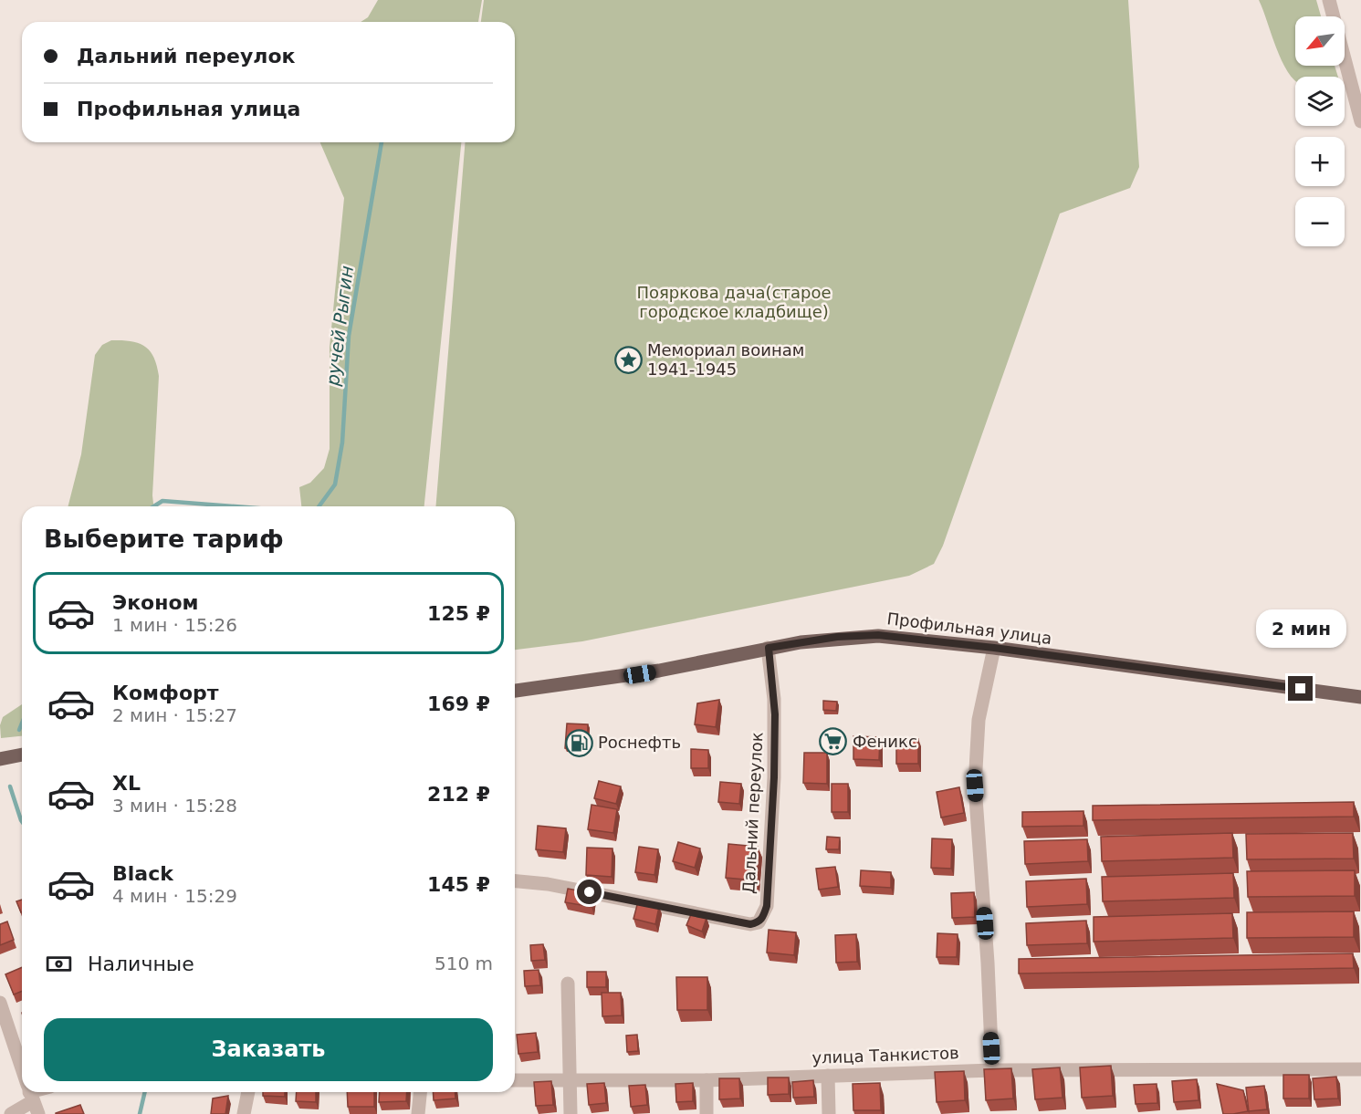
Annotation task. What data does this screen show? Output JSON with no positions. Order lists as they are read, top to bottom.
{
  "streets": {
    "main road": ["Профильная улица"],
    "street": ["Дальний переулок", "улица Танкистов"]
  },
  "crossings": [
    ["Профильная улица", "Дальний переулок"]
  ],
  "water": ["ручей Рыгин"],
  "parks": ["Пояркова дача(старое городское кладбище)"],
  "places": {
    "place": ["Мемориал воинам 1941-1945"],
    "supermarket": ["Феникс"],
    "fuel station": ["Роснефть"]
  },
  "north": "bottom left",
  "page": {
    "map_buttons": ["+", "−"],
    "banner": ["Дальний переулок", "Профильная улица"],
    "heading": "Выберите тариф",
    "list": [
      {
        "name": "Эконом",
        "note": "1 мин · 15:26",
        "value": "125 ₽"
      },
      {
        "name": "Комфорт",
        "note": "2 мин · 15:27",
        "value": "169 ₽"
      },
      {
        "name": "XL",
        "note": "3 мин · 15:28",
        "value": "212 ₽"
      },
      {
        "name": "Black",
        "note": "4 мин · 15:29",
        "value": "145 ₽"
      }
    ],
    "bubble": "2 мин",
    "pay": ["Наличные", "510 m"],
    "buttons": "Заказать"
  }
}
